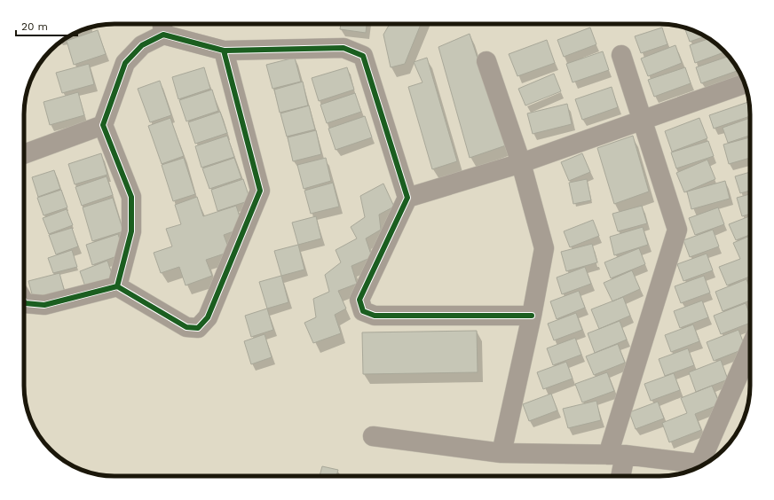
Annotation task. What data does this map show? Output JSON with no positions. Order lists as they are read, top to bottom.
{
  "scale_bar": "20 m"
}
